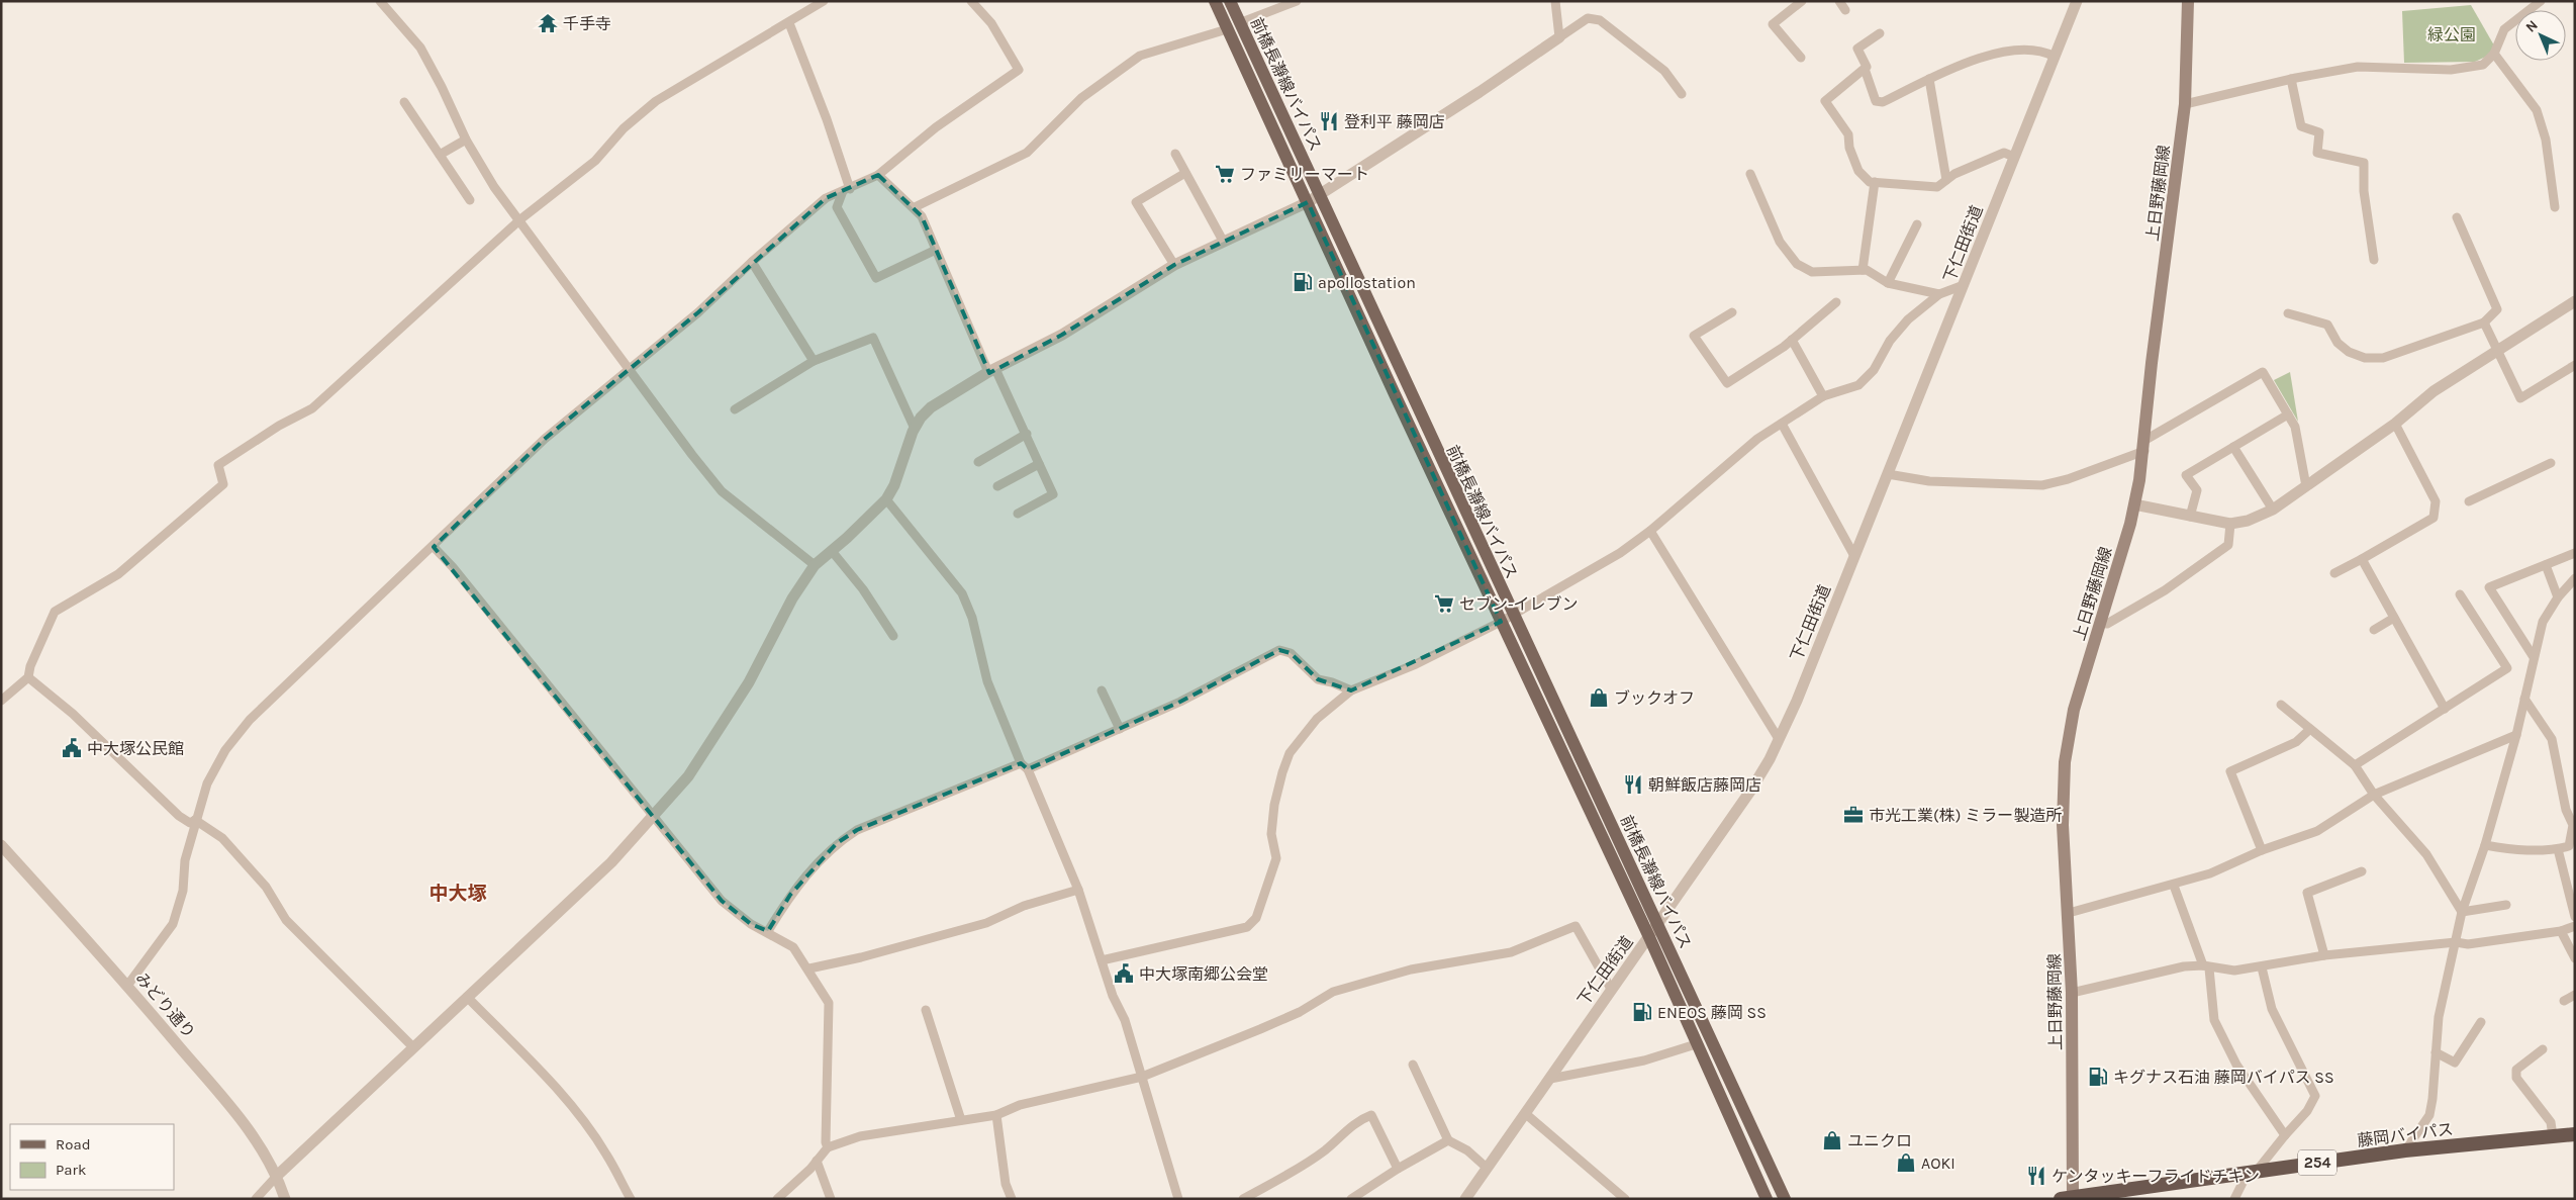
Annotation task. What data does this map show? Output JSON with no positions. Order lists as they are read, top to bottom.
{
  "streets": {
    "highway": ["藤岡バイパス", "254"],
    "main road": ["前橋長瀞線バイパス", "上日野藤岡線"],
    "street": ["下仁田街道", "みどり通り"]
  },
  "crossings": [
    ["前橋長瀞線バイパス", "下仁田街道"],
    ["上日野藤岡線", "藤岡バイパス"]
  ],
  "districts": ["中大塚"],
  "parks": ["緑公園"],
  "places": {
    "temple": ["千手寺"],
    "restaurant": ["登利平 藤岡店", "朝鮮飯店藤岡店", "ケンタッキーフライドチキン"],
    "supermarket": ["ファミリーマート", "セブン-イレブン"],
    "fuel station": ["apollostation", "ENEOS 藤岡 SS", "キグナス石油 藤岡バイパス SS"],
    "shop": ["ブックオフ", "ユニクロ", "AOKI"],
    "public building": ["中大塚公民館", "中大塚南郷公会堂"],
    "office": ["市光工業(株) ミラー製造所"]
  },
  "legend": ["Road", "Park"],
  "north": "top left"
}
